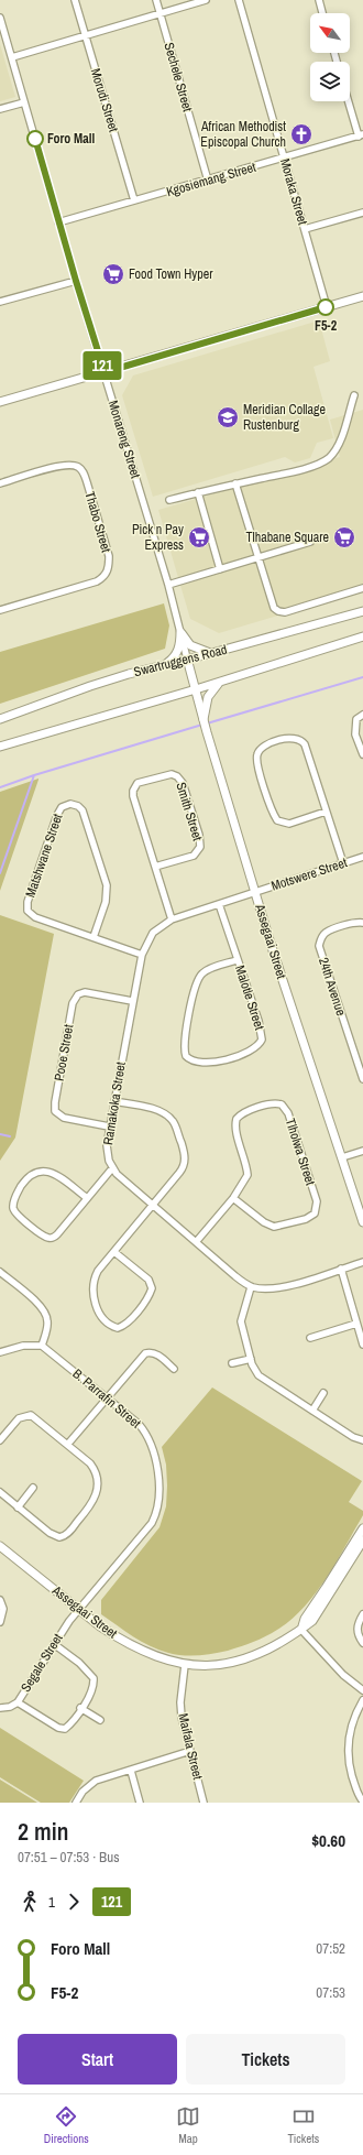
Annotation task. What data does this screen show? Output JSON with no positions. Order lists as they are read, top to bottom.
{
  "streets": {
    "street": [
      "Sechele Street",
      "Morudi Street",
      "Kgosiemang Street",
      "Moraka Street",
      "Monareng Street",
      "Thabo Street",
      "Swartruggens Road",
      "Smith Street",
      "Matshwane Street",
      "Motswere Street",
      "Assegaai Street",
      "24th Avenue",
      "Malotle Street",
      "Pooe Street",
      "Ramakoka Street",
      "Tlholwa Street",
      "B. Parrafin Street",
      "Segale Street",
      "Maifala Street"
    ]
  },
  "crossings": [
    ["Sechele Street", "Kgosiemang Street"],
    ["Morudi Street", "Kgosiemang Street"],
    ["Kgosiemang Street", "Moraka Street"],
    ["Kgosiemang Street", "Monareng Street"],
    ["Monareng Street", "Swartruggens Road"],
    ["Monareng Street", "Assegaai Street"],
    ["Swartruggens Road", "Assegaai Street"],
    ["Smith Street", "Ramakoka Street"],
    ["Matshwane Street", "Ramakoka Street"],
    ["Motswere Street", "Assegaai Street"],
    ["Motswere Street", "Ramakoka Street"],
    ["Assegaai Street", "Ramakoka Street"],
    ["Assegaai Street", "B. Parrafin Street"],
    ["Assegaai Street", "Segale Street"],
    ["Assegaai Street", "Maifala Street"],
    ["Malotle Street", "Ramakoka Street"],
    ["Pooe Street", "Ramakoka Street"],
    ["Ramakoka Street", "Tlholwa Street"],
    ["B. Parrafin Street", "Segale Street"]
  ],
  "places": {
    "church": ["African Methodist Episcopal Church"],
    "other": ["Foro Mall", "F5-2"],
    "supermarket": ["Food Town Hyper", "Pick n Pay Express", "Tlhabane Square"],
    "school or university": ["Meridian Collage Rustenburg"]
  },
  "lines": ["bus line 121"],
  "north": "top left",
  "page": {
    "on_map": "121",
    "heading": ["2 min", "07:51 – 07:53 · Bus", "$0.60"],
    "legs": ["1", "121"],
    "list": [
      {
        "name": "Foro Mall",
        "value": "07:52"
      },
      {
        "name": "F5-2",
        "value": "07:53"
      }
    ],
    "buttons": ["Start", "Tickets"],
    "tabs": ["Directions", "Map", "Tickets"]
  }
}
